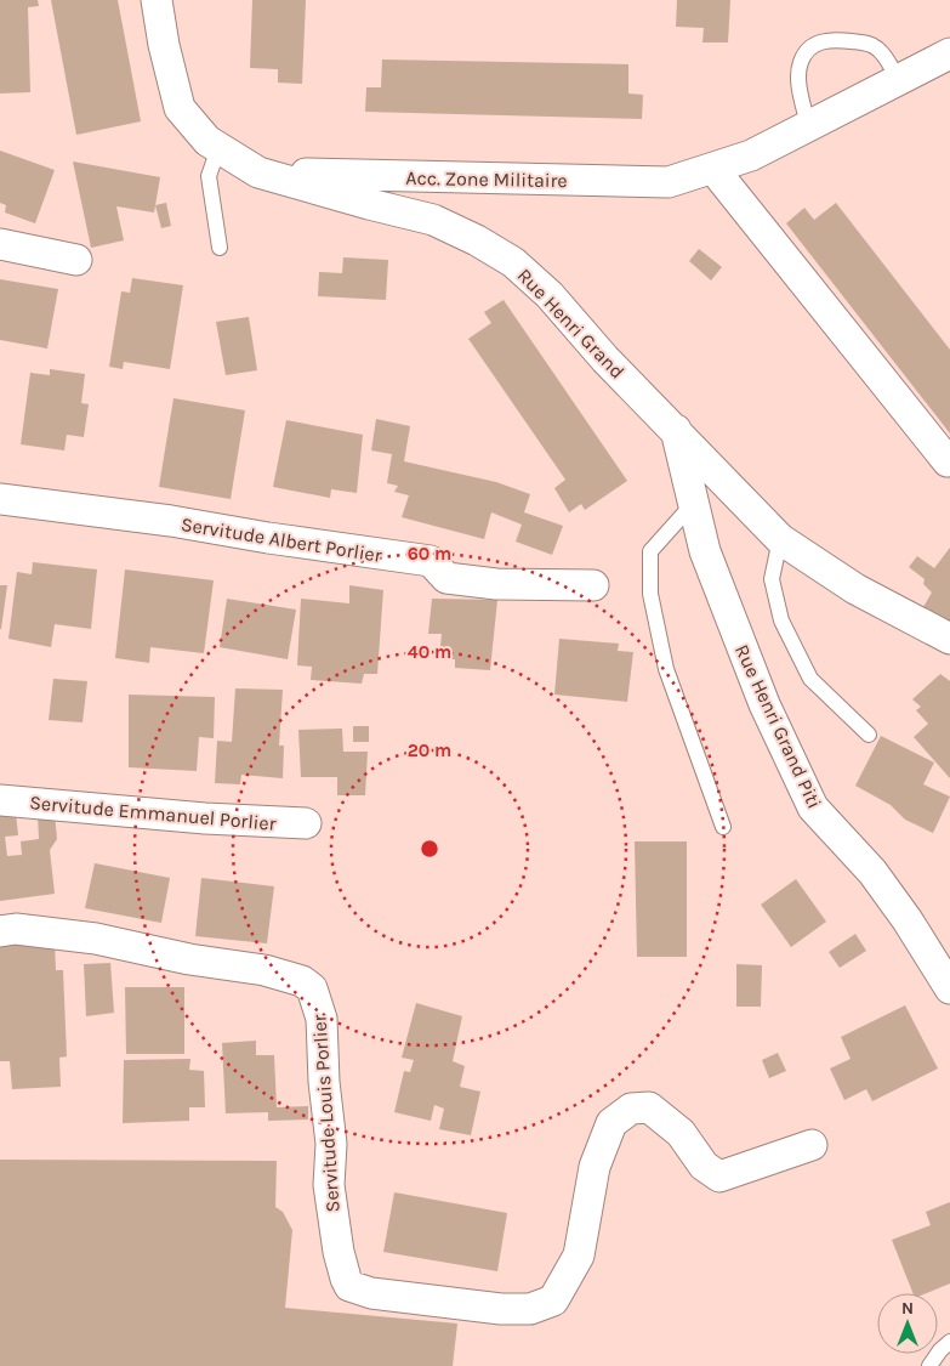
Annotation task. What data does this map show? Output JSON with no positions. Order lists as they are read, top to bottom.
{
  "streets": {
    "street": [
      "Acc. Zone Militaire",
      "Rue Henri Grand",
      "Servitude Albert Porlier",
      "Rue Henri Grand Piti",
      "Servitude Emmanuel Porlier",
      "Servitude Louis Porlier"
    ]
  },
  "crossings": [
    ["Acc. Zone Militaire", "Rue Henri Grand"],
    ["Rue Henri Grand", "Rue Henri Grand Piti"]
  ],
  "north": "top",
  "rings": ["60 m", "40 m", "20 m"]
}
